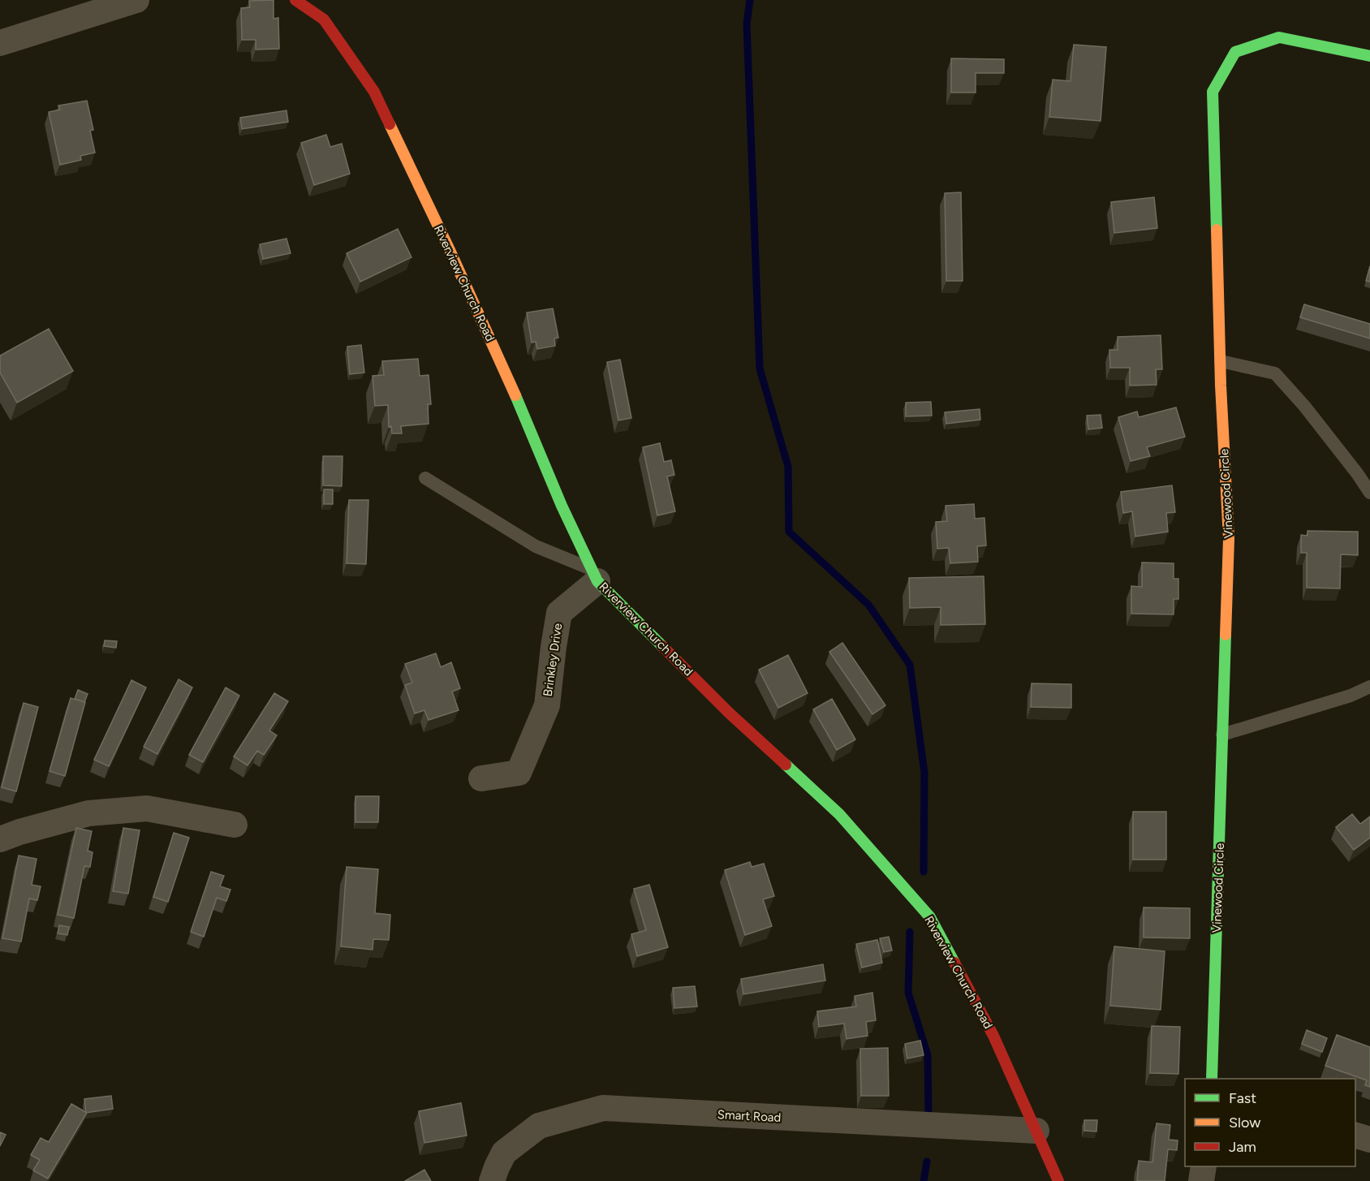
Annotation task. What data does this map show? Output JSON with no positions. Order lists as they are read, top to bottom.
{
  "streets": {
    "street": [
      "Riverview Church Road",
      "Vinewood Circle",
      "Brinkley Drive",
      "Smart Road"
    ]
  },
  "crossings": [
    ["Riverview Church Road", "Brinkley Drive"],
    ["Riverview Church Road", "Smart Road"]
  ],
  "legend": ["Fast", "Slow", "Jam"]
}
